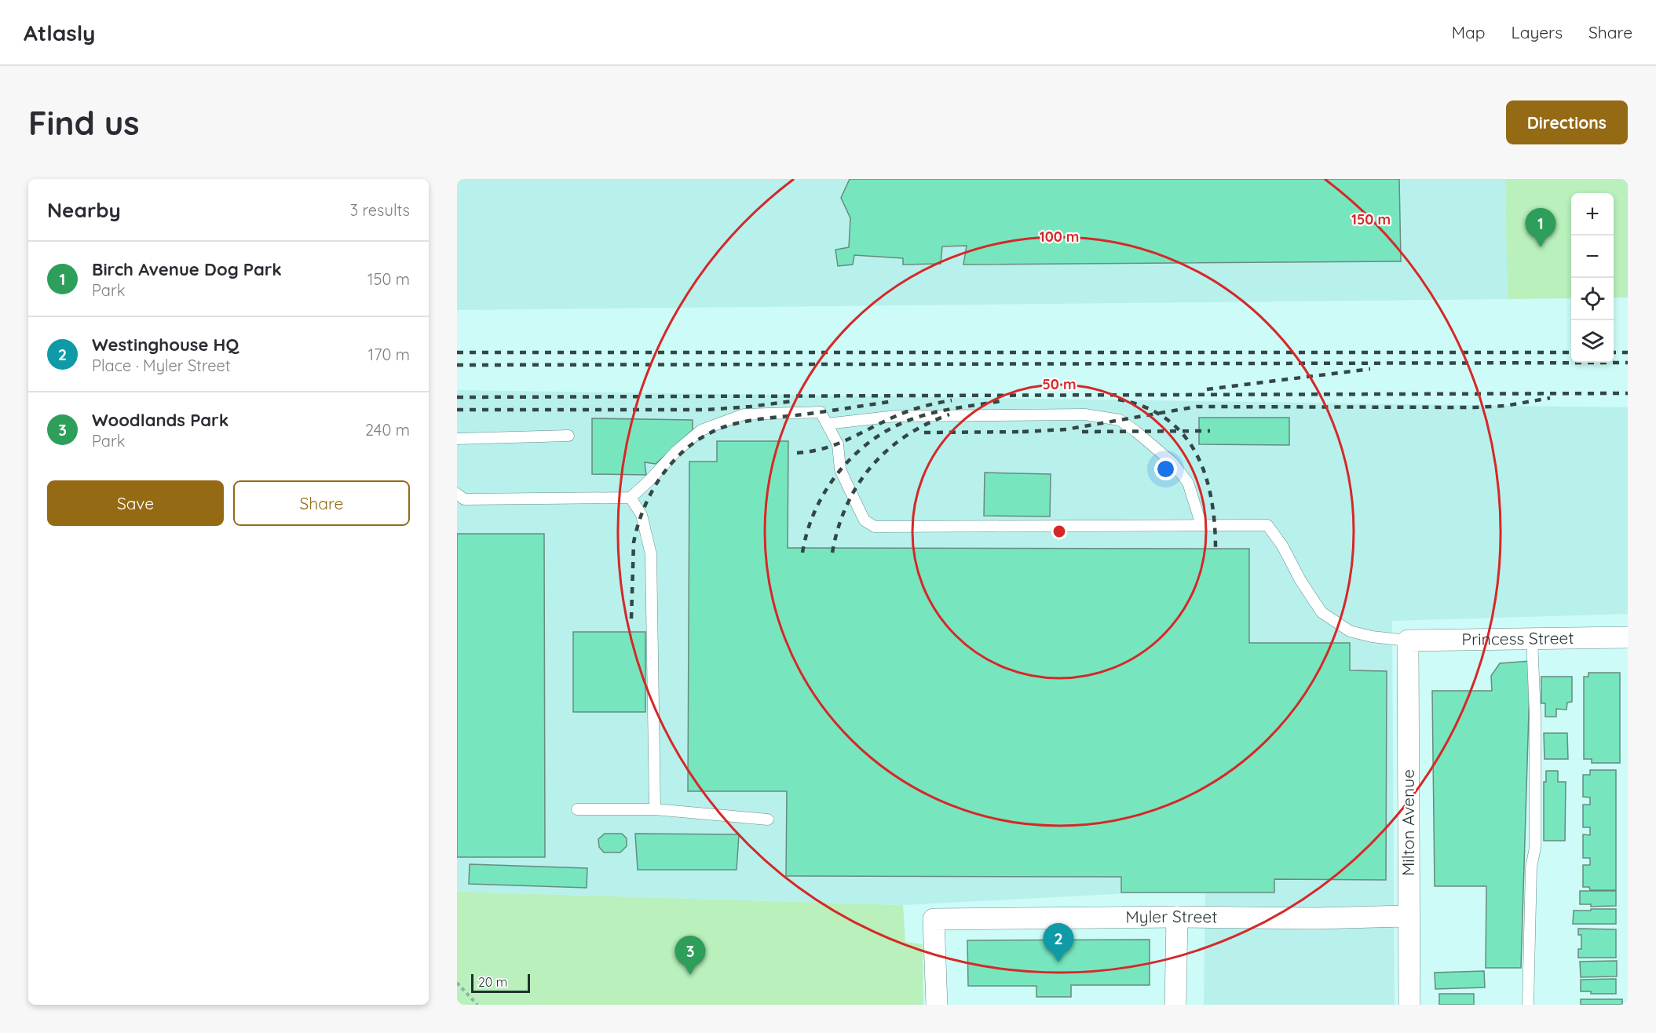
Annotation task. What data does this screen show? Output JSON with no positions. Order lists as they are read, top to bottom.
{
  "streets": {
    "street": ["Princess Street", "Milton Avenue", "Myler Street"]
  },
  "crossings": [
    ["Princess Street", "Milton Avenue"],
    ["Milton Avenue", "Myler Street"]
  ],
  "scale_bar": "20 m",
  "page": {
    "header": "Atlasly",
    "nav": ["Map", "Layers", "Share"],
    "buttons": [
      "Directions",
      ["Save", "Share"]
    ],
    "title": "Find us",
    "heading": ["Nearby", "3 results"],
    "map_buttons": ["+", "−"],
    "pins": ["1", "2", "3"],
    "list": [
      {
        "mark": "1",
        "name": "Birch Avenue Dog Park",
        "note": "Park",
        "value": "150 m"
      },
      {
        "mark": "2",
        "name": "Westinghouse HQ",
        "note": "Place · Myler Street",
        "value": "170 m"
      },
      {
        "mark": "3",
        "name": "Woodlands Park",
        "note": "Park",
        "value": "240 m"
      }
    ],
    "scale": "20 m"
  },
  "rings": ["150 m", "100 m", "50 m"]
}
